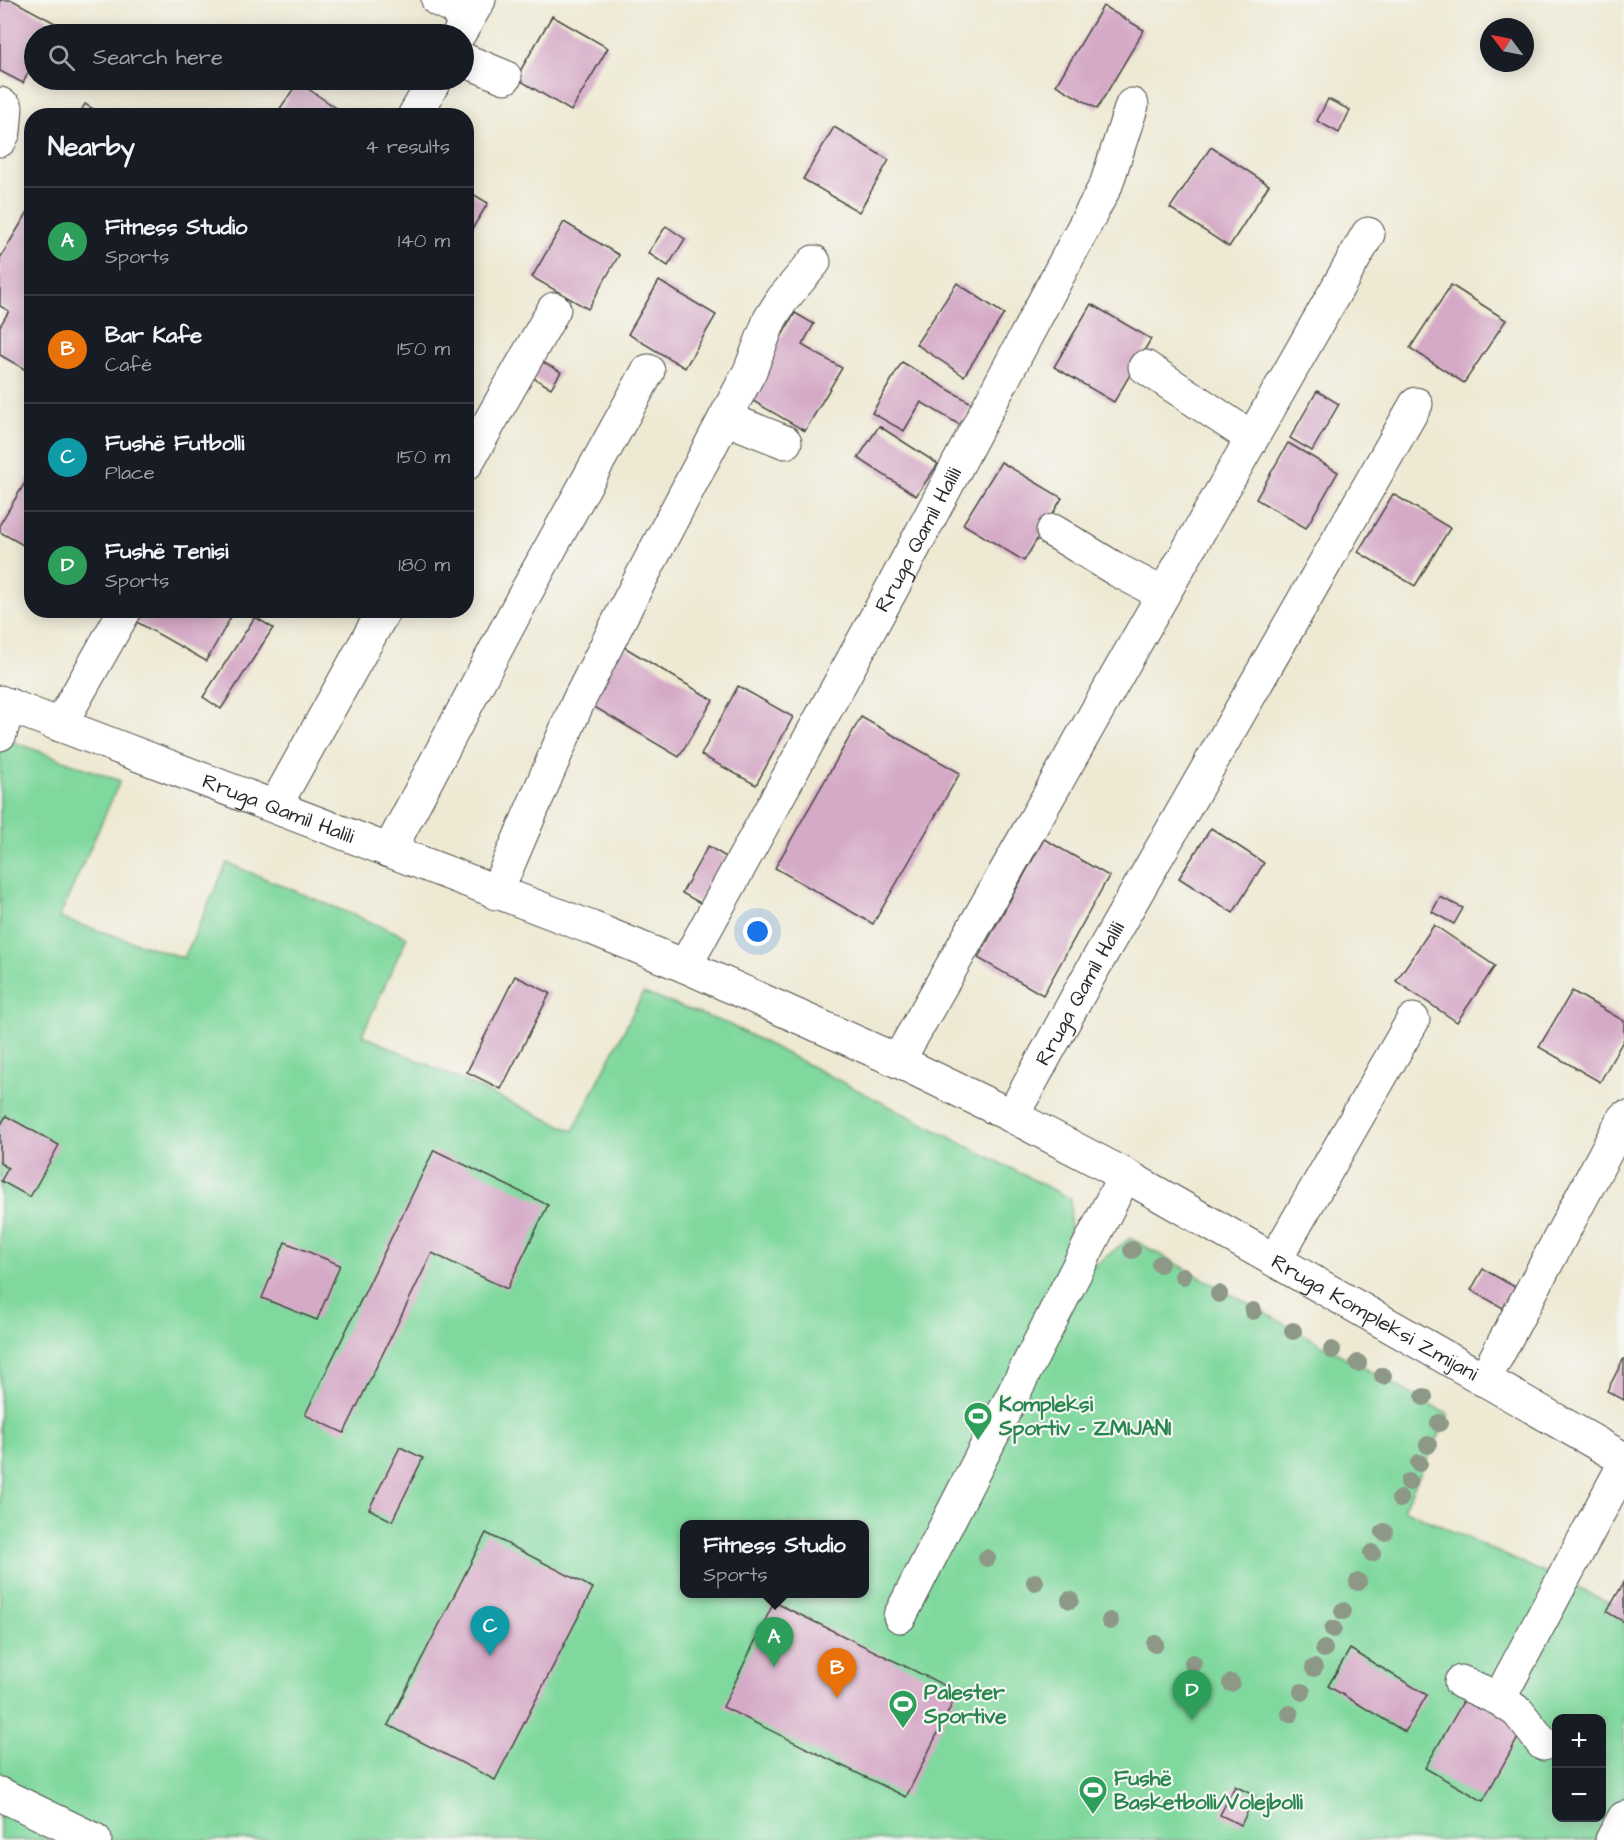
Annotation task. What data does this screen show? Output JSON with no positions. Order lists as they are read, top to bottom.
{
  "streets": {
    "main road": ["Rruga Qamil Halili", "Rruga Kompleksi Zmijani"]
  },
  "crossings": [
    ["Rruga Qamil Halili", "Rruga Kompleksi Zmijani"]
  ],
  "places": {
    "sports": ["Kompleksi Sportiv - ZMIJANI", "Palester Sportive", "Fushë Basketbolli/Volejbolli"]
  },
  "north": "top left",
  "page": {
    "search": "Search here",
    "heading": ["Nearby", "4 results"],
    "list": [
      {
        "mark": "A",
        "name": "Fitness Studio",
        "note": "Sports",
        "value": "140 m"
      },
      {
        "mark": "B",
        "name": "Bar Kafe",
        "note": "Café",
        "value": "150 m"
      },
      {
        "mark": "C",
        "name": "Fushë Futbolli",
        "note": "Place",
        "value": "150 m"
      },
      {
        "mark": "D",
        "name": "Fushë Tenisi",
        "note": "Sports",
        "value": "180 m"
      }
    ],
    "popup": ["Fitness Studio", "Sports"],
    "pins": [
      "C",
      "A",
      "B",
      "D"
    ],
    "map_buttons": ["+", "−"]
  }
}
